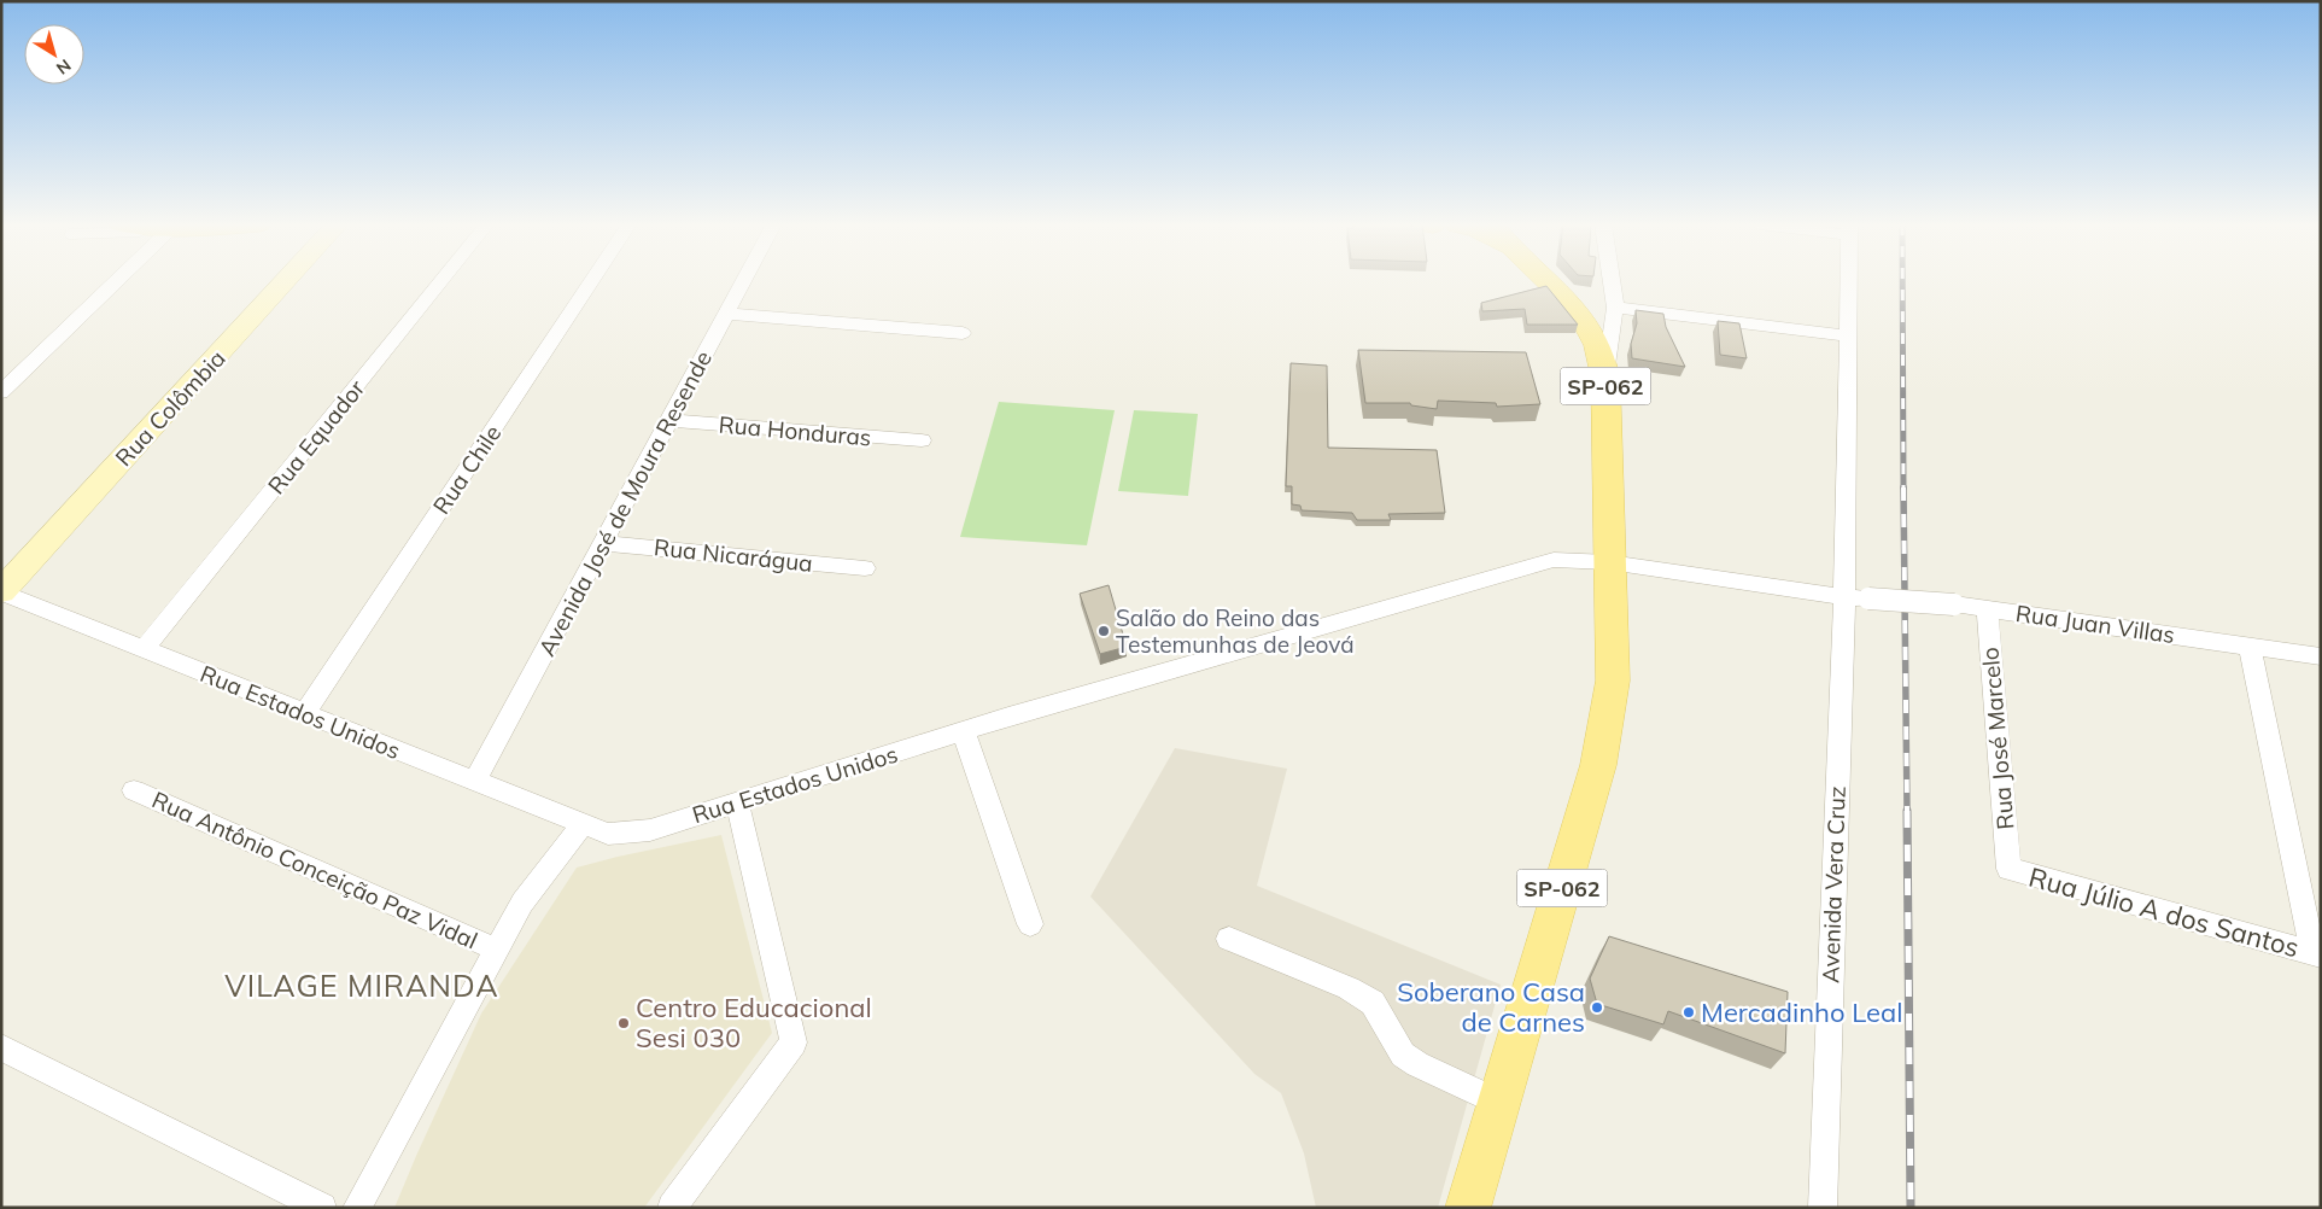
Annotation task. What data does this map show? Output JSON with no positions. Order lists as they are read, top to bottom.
{
  "streets": {
    "main road": ["SP-062"],
    "street": [
      "Rua Colômbia",
      "Rua Honduras",
      "Rua Equador",
      "Rua Chile",
      "Avenida José de Moura Resende",
      "Rua Nicarágua",
      "Rua Juan Villas",
      "Rua Estados Unidos",
      "Rua José Marcelo",
      "Rua Antônio Conceição Paz Vidal",
      "Avenida Vera Cruz",
      "Rua Júlio A dos Santos"
    ]
  },
  "crossings": [
    ["SP-062", "Rua Estados Unidos"],
    ["Rua Colômbia", "Rua Estados Unidos"],
    ["Rua Honduras", "Avenida José de Moura Resende"],
    ["Rua Equador", "Rua Estados Unidos"],
    ["Rua Chile", "Rua Estados Unidos"],
    ["Avenida José de Moura Resende", "Rua Nicarágua"],
    ["Avenida José de Moura Resende", "Rua Estados Unidos"],
    ["Rua Juan Villas", "Rua Estados Unidos"],
    ["Rua Juan Villas", "Rua José Marcelo"],
    ["Rua Juan Villas", "Avenida Vera Cruz"],
    ["Rua Estados Unidos", "Avenida Vera Cruz"],
    ["Rua José Marcelo", "Rua Júlio A dos Santos"]
  ],
  "districts": ["VILAGE MIRANDA"],
  "places": [
    "Salão do Reino das Testemunhas de Jeová",
    "Soberano Casa de Carnes",
    "Mercadinho Leal",
    "Centro Educacional Sesi 030"
  ],
  "north": "bottom right"
}
